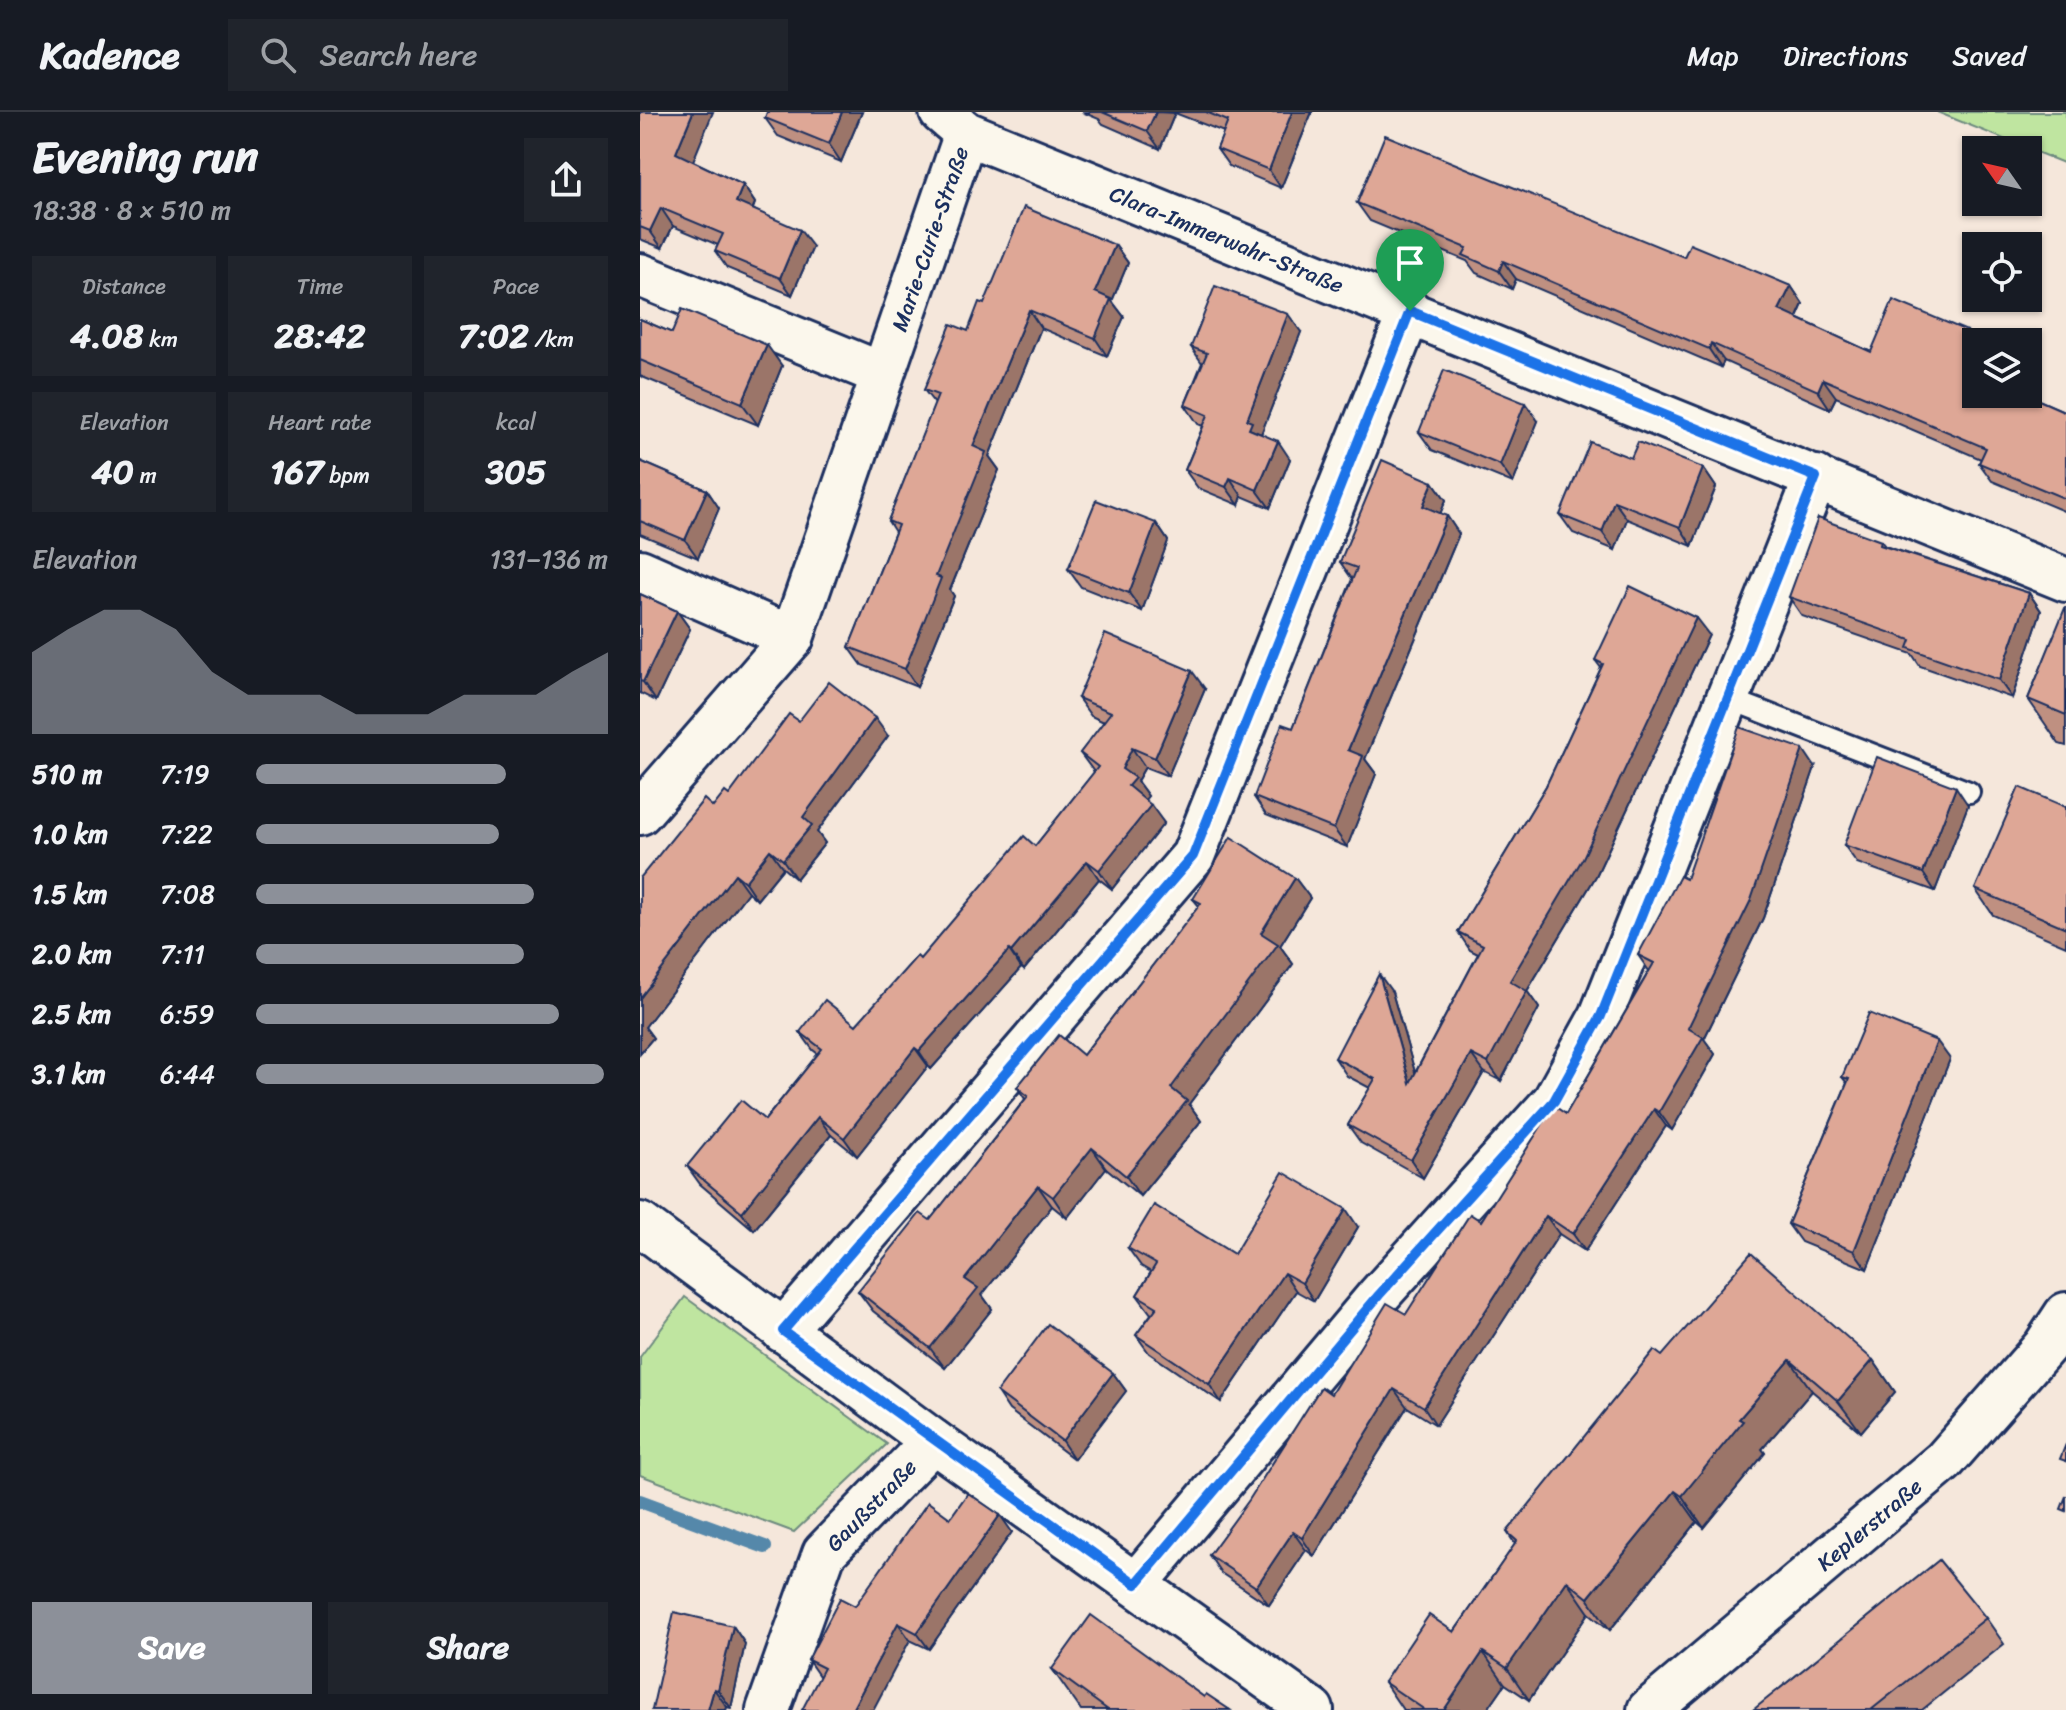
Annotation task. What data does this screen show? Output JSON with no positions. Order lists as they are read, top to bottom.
{
  "streets": {
    "street": [
      "Marie-Curie-Straße",
      "Clara-Immerwahr-Straße",
      "Gaußstraße",
      "Keplerstraße"
    ]
  },
  "crossings": [
    ["Marie-Curie-Straße", "Clara-Immerwahr-Straße"]
  ],
  "north": "top left",
  "page": {
    "header": "Kadence",
    "search": "Search here",
    "nav": ["Map", "Directions", "Saved"],
    "heading": ["Evening run", "18:38 · 8 × 510 m"],
    "stats": [
      ["Distance", "4.08 km"],
      ["Time", "28:42"],
      ["Pace", "7:02 /km"],
      ["Elevation", "40 m"],
      ["Heart rate", "167 bpm"],
      ["kcal", "305"]
    ],
    "chart": ["Elevation", "131–136 m"],
    "list": [
      {
        "name": "510 m",
        "note": "7:19"
      },
      {
        "name": "1.0 km",
        "note": "7:22"
      },
      {
        "name": "1.5 km",
        "note": "7:08"
      },
      {
        "name": "2.0 km",
        "note": "7:11"
      },
      {
        "name": "2.5 km",
        "note": "6:59"
      },
      {
        "name": "3.1 km",
        "note": "6:44"
      }
    ],
    "buttons": ["Save", "Share"]
  }
}
